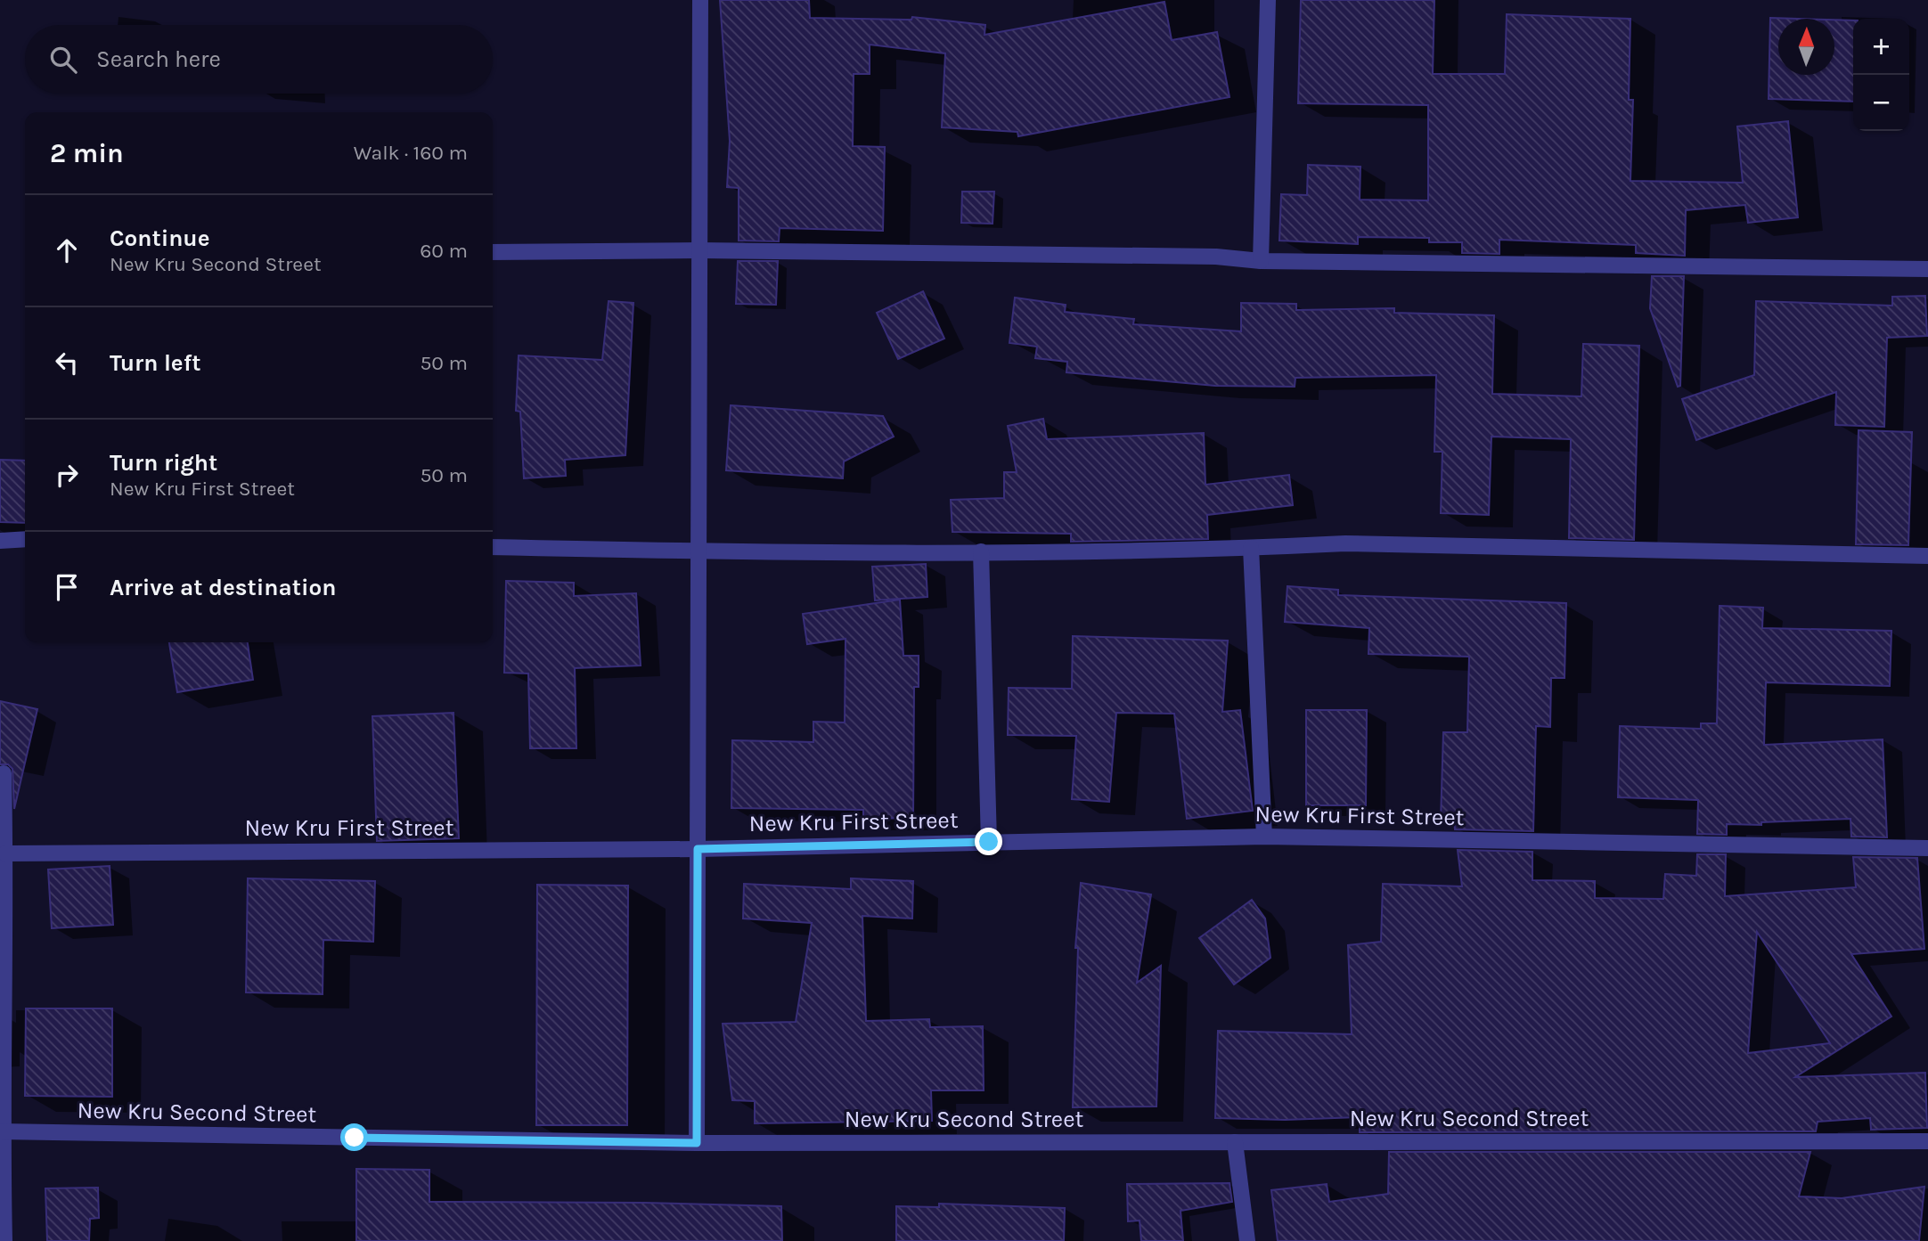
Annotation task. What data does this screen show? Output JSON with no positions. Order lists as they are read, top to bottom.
{
  "streets": {
    "street": ["New Kru First Street", "New Kru Second Street"]
  },
  "north": "top",
  "page": {
    "map_buttons": ["+", "−"],
    "search": "Search here",
    "heading": ["2 min", "Walk · 160 m"],
    "list": [
      ["Continue", "New Kru Second Street", "60 m"],
      ["Turn left", "50 m"],
      ["Turn right", "New Kru First Street", "50 m"],
      "Arrive at destination"
    ]
  }
}
